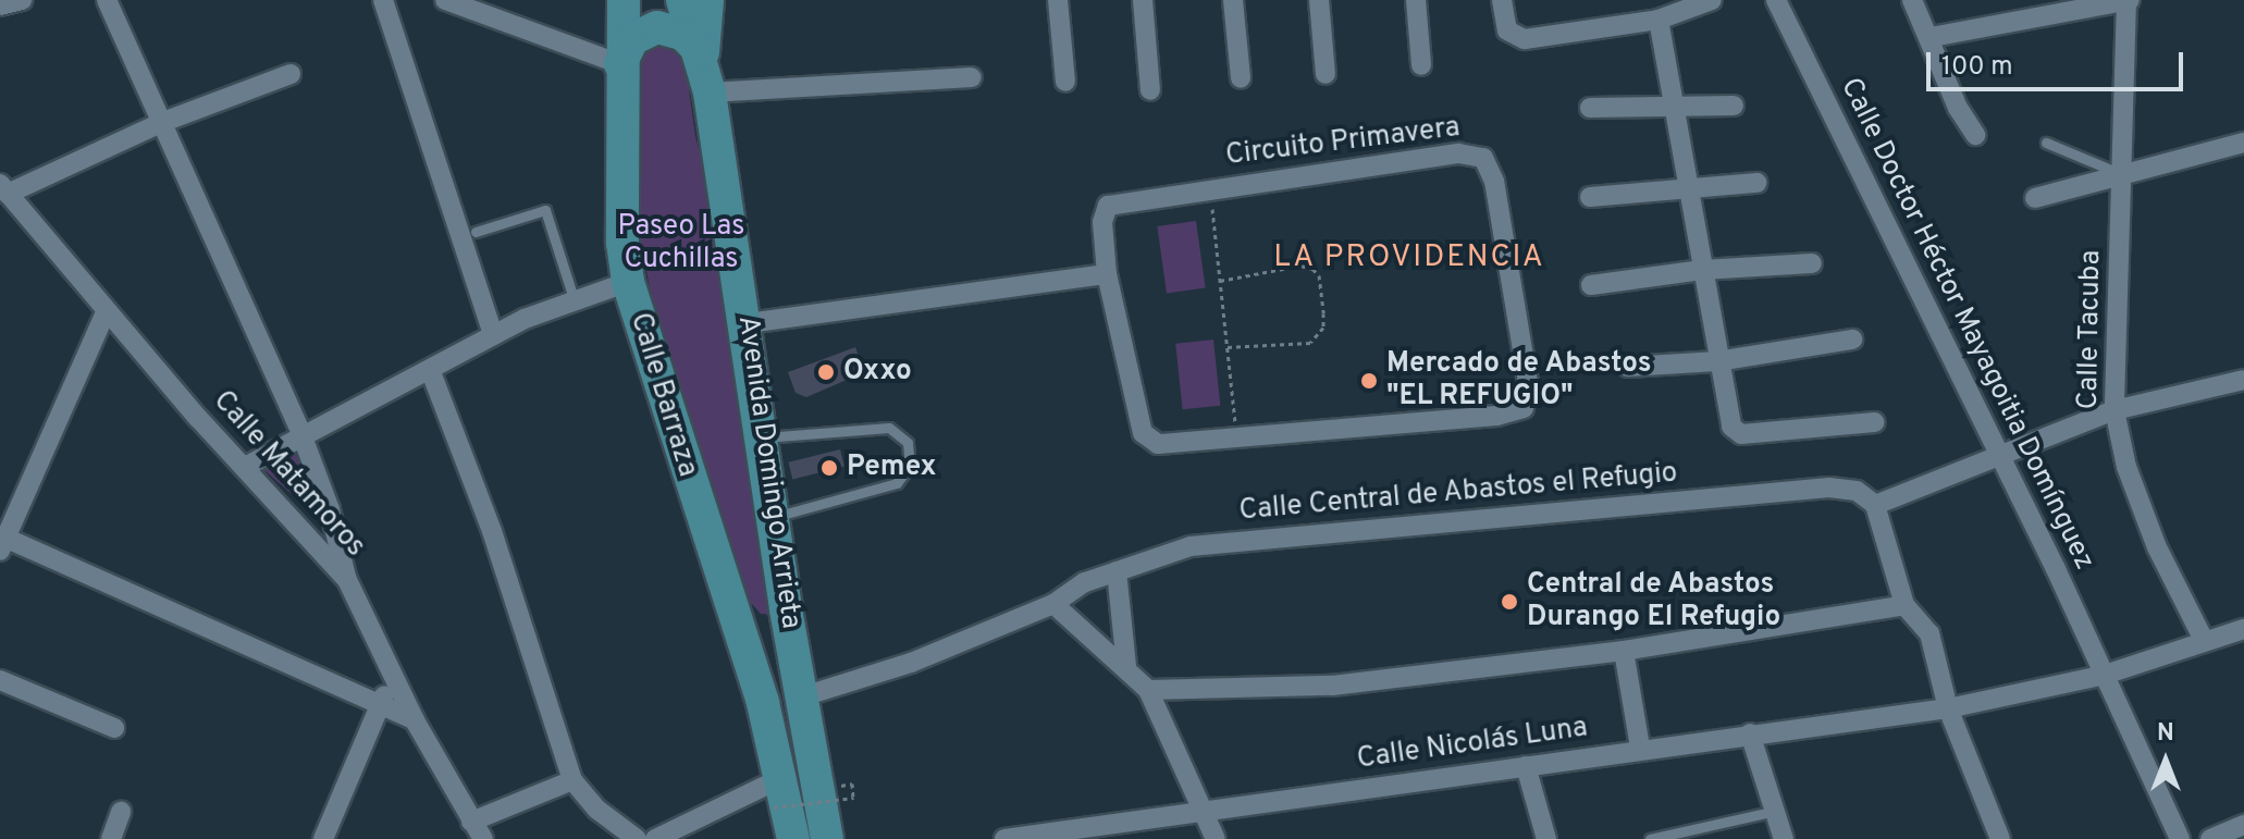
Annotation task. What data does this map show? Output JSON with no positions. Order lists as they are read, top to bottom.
{
  "streets": {
    "main road": ["Calle Barraza", "Avenida Domingo Arrieta"],
    "street": [
      "Circuito Primavera",
      "Calle Doctor Héctor Mayagoitia Domínguez",
      "Calle Tacuba",
      "Calle Matamoros",
      "Calle Central de Abastos el Refugio",
      "Calle Nicolás Luna"
    ]
  },
  "crossings": [
    ["Calle Doctor Héctor Mayagoitia Domínguez", "Calle Nicolás Luna"],
    ["Calle Tacuba", "Calle Nicolás Luna"],
    ["Avenida Domingo Arrieta", "Calle Central de Abastos el Refugio"]
  ],
  "districts": ["LA PROVIDENCIA"],
  "parks": ["Paseo Las Cuchillas"],
  "places": [
    "Oxxo",
    "Mercado de Abastos \"EL REFUGIO\"",
    "Pemex",
    "Central de Abastos Durango El Refugio"
  ],
  "scale_bar": "100 m",
  "north": "top"
}
